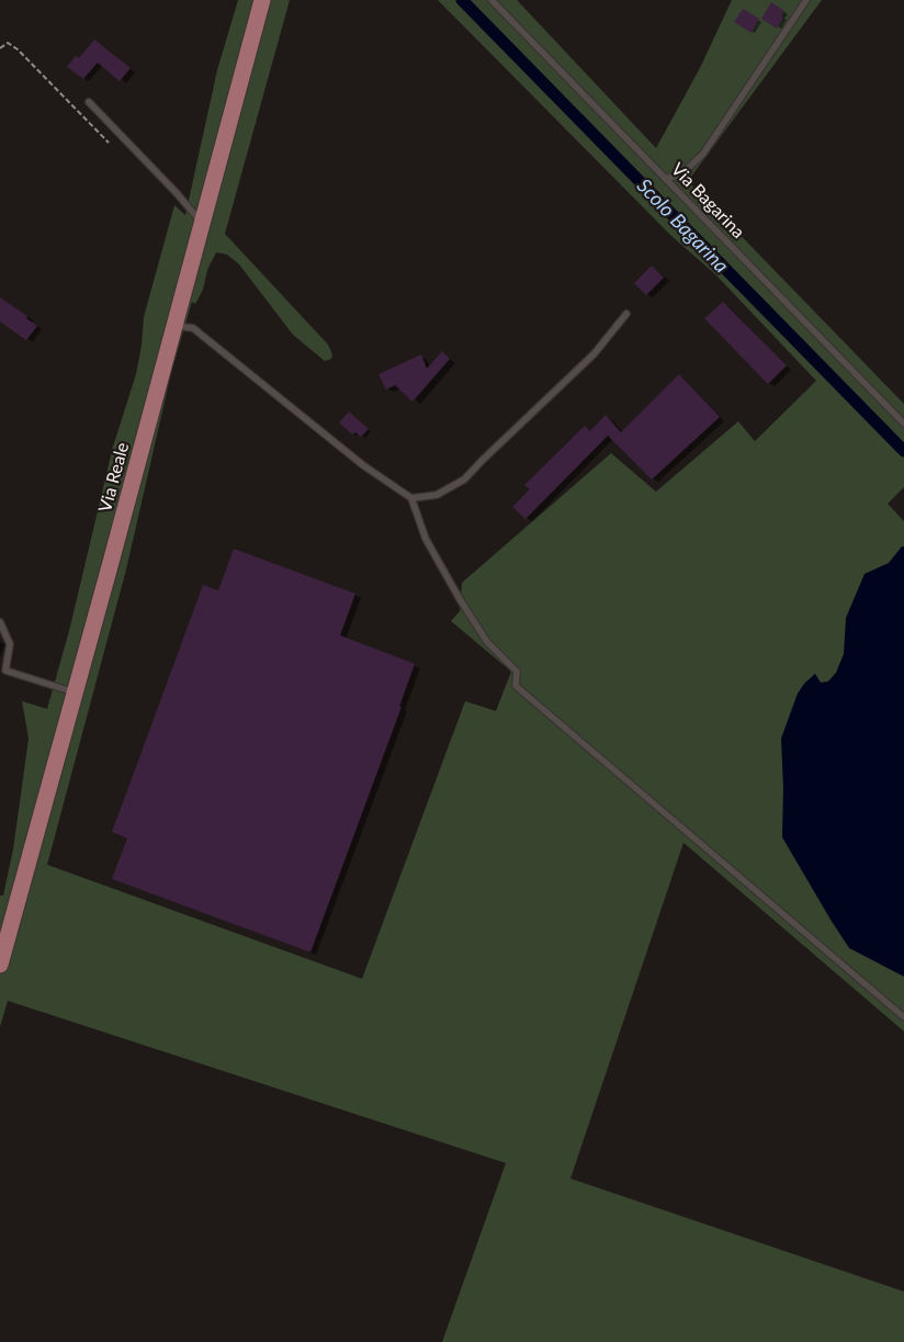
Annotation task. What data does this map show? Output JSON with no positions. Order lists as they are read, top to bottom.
{
  "streets": {
    "main road": ["Via Reale"],
    "lane": ["Via Bagarina"]
  },
  "water": ["Scolo Bagarina"]
}
